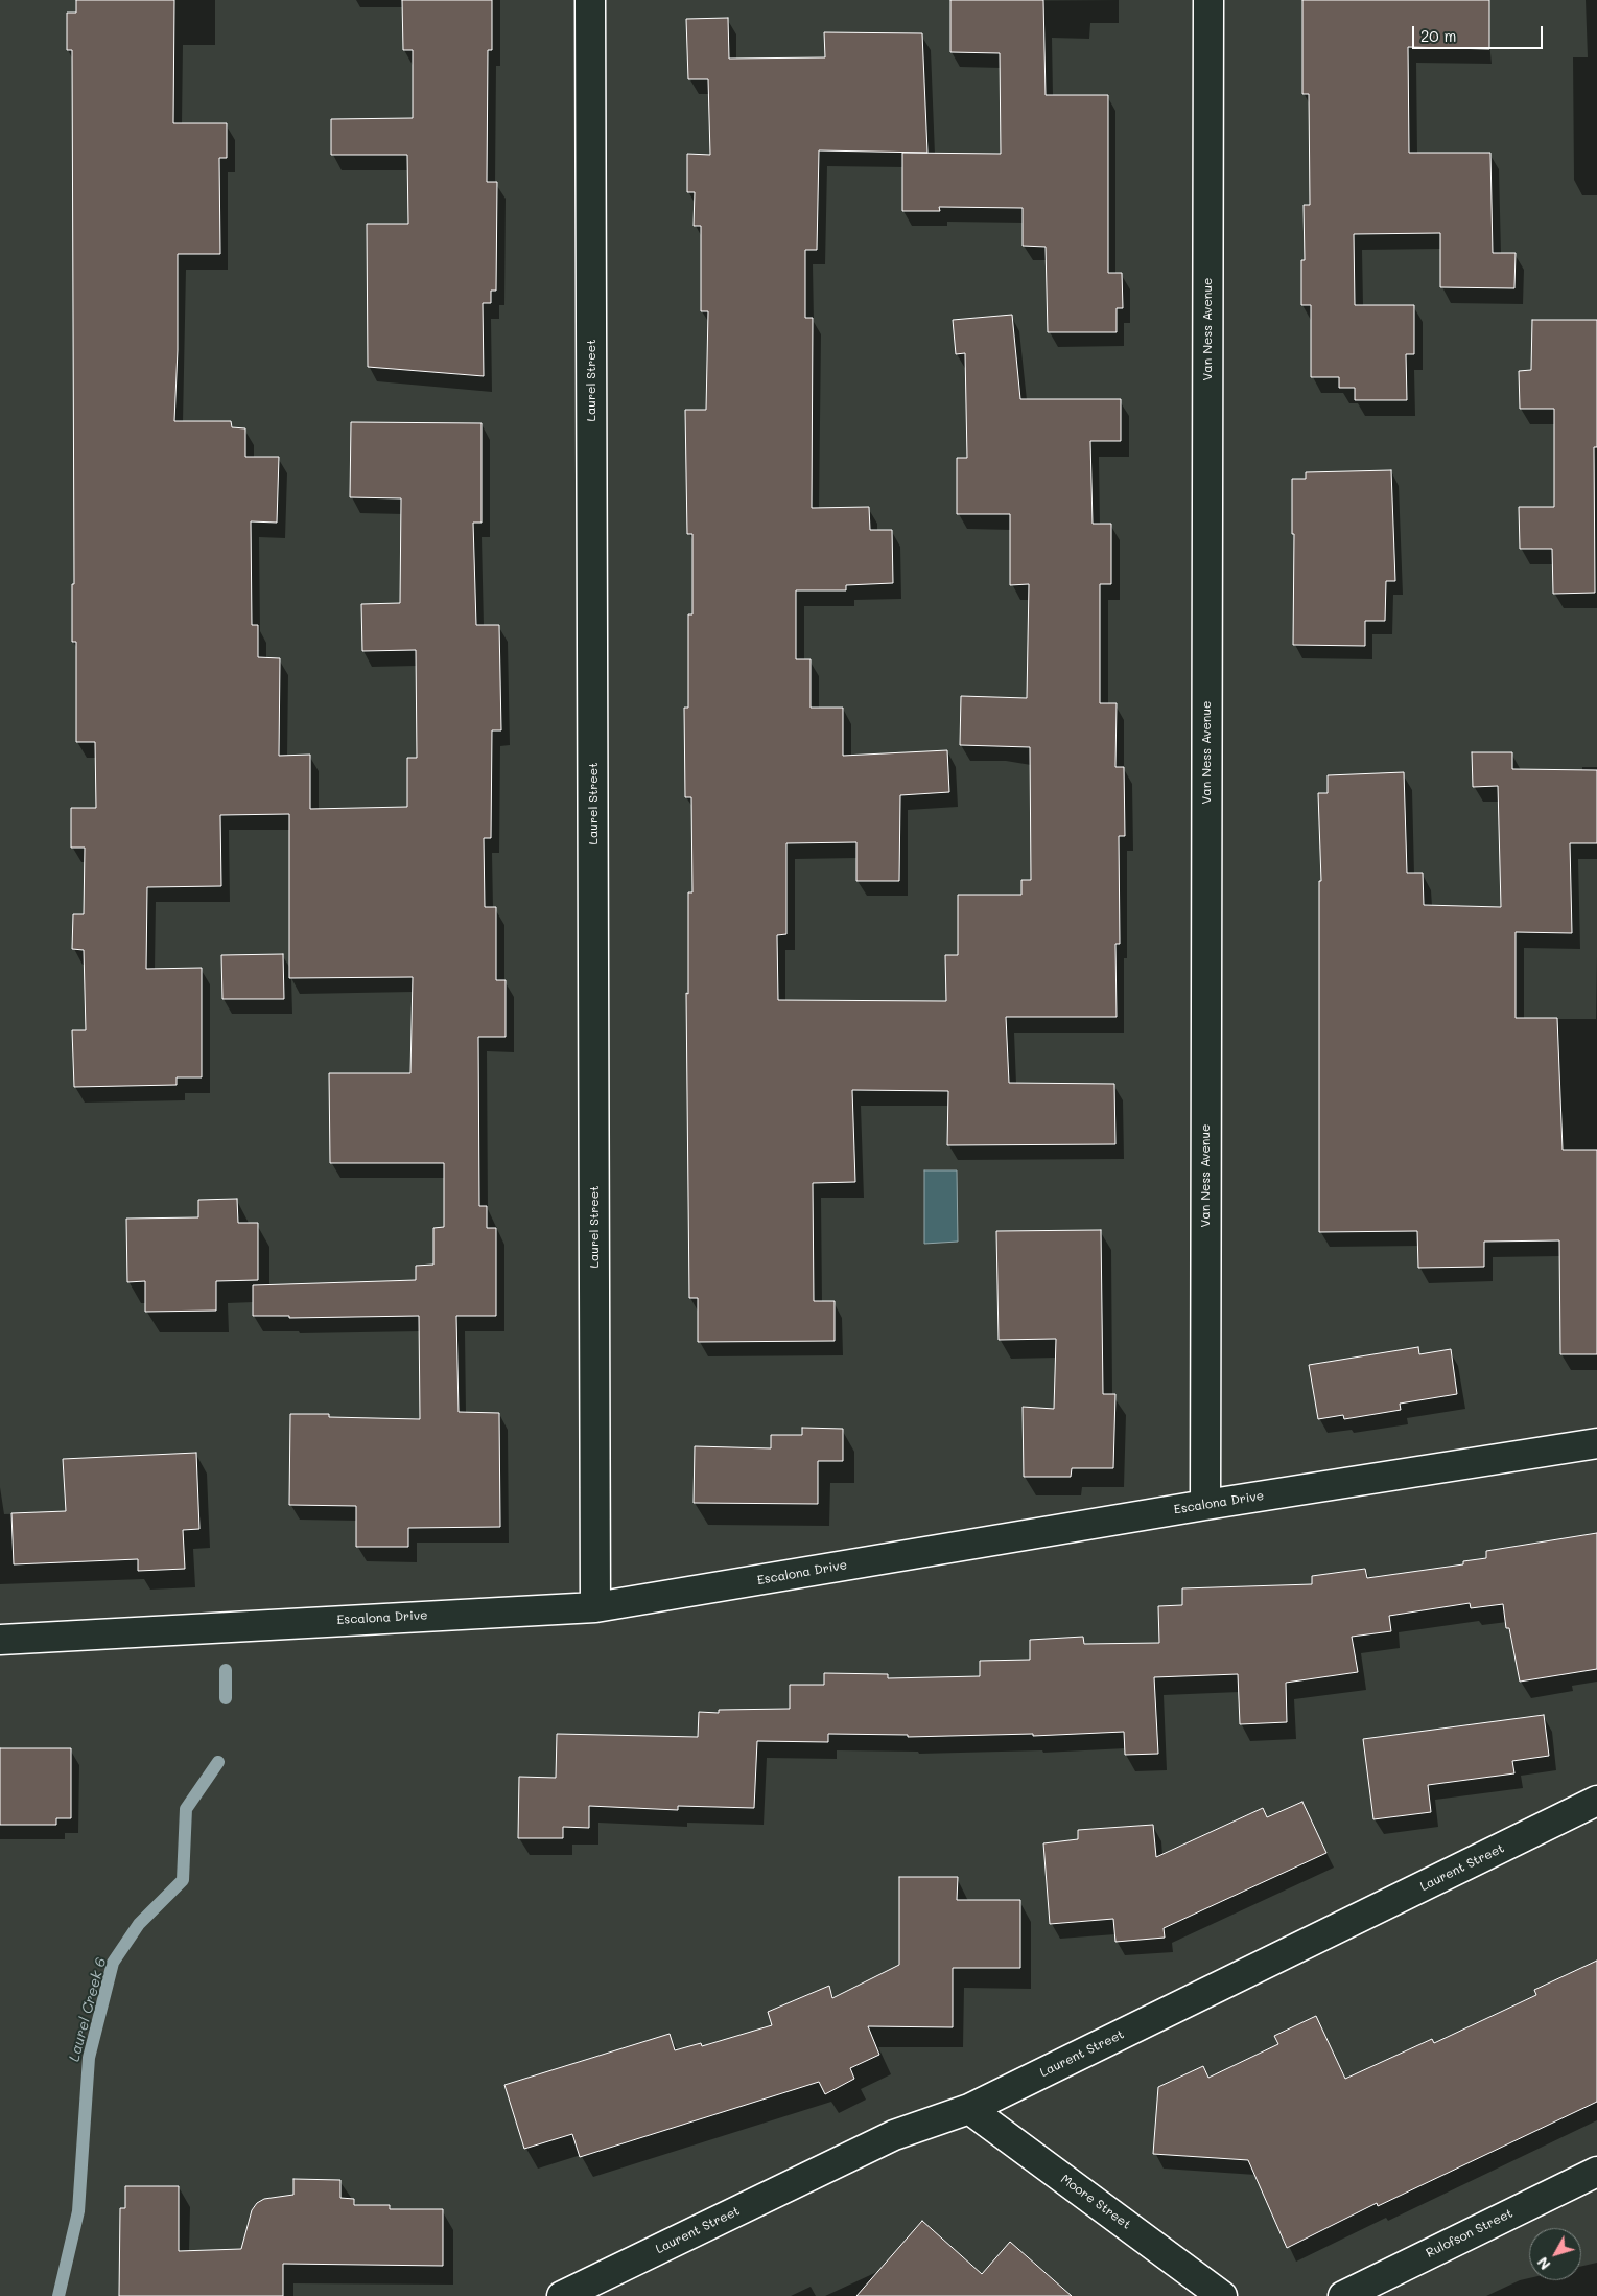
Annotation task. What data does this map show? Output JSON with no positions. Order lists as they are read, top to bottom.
{
  "streets": {
    "street": [
      "Van Ness Avenue",
      "Laurel Street",
      "Escalona Drive",
      "Laurent Street",
      "Moore Street",
      "Rulofson Street"
    ]
  },
  "crossings": [
    ["Van Ness Avenue", "Escalona Drive"],
    ["Laurel Street", "Escalona Drive"],
    ["Laurent Street", "Moore Street"]
  ],
  "water": ["Laurel Creek 6"],
  "scale_bar": "20 m",
  "north": "bottom left"
}
